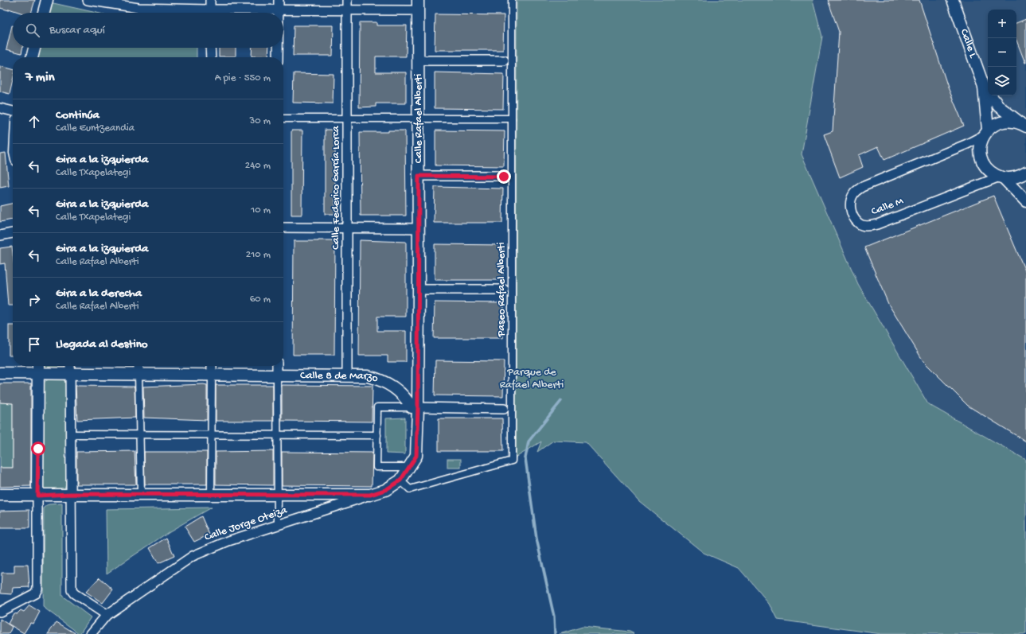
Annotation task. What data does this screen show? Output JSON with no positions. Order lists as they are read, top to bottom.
{
  "streets": {
    "street": [
      "Calle L",
      "Calle Rafael Alberti",
      "Calle Federico García Lorca",
      "Calle M",
      "Paseo Rafael Alberti",
      "Calle 8 de Marzo",
      "Calle Jorge Oteiza"
    ]
  },
  "crossings": [
    ["Calle L", "Calle M"],
    ["Calle Rafael Alberti", "Paseo Rafael Alberti"],
    ["Calle Rafael Alberti", "Calle 8 de Marzo"],
    ["Calle Federico García Lorca", "Calle 8 de Marzo"]
  ],
  "parks": ["Parque de Rafael Alberti"],
  "page": {
    "map_buttons": ["+", "−"],
    "search": "Buscar aquí",
    "heading": ["7 min", "A pie · 550 m"],
    "list": [
      ["Continúa", "Calle Euntzeandia", "30 m"],
      ["Gira a la izquierda", "Calle Txapelategi", "240 m"],
      ["Gira a la izquierda", "Calle Txapelategi", "10 m"],
      ["Gira a la izquierda", "Calle Rafael Alberti", "210 m"],
      ["Gira a la derecha", "Calle Rafael Alberti", "60 m"],
      "Llegada al destino"
    ]
  }
}
